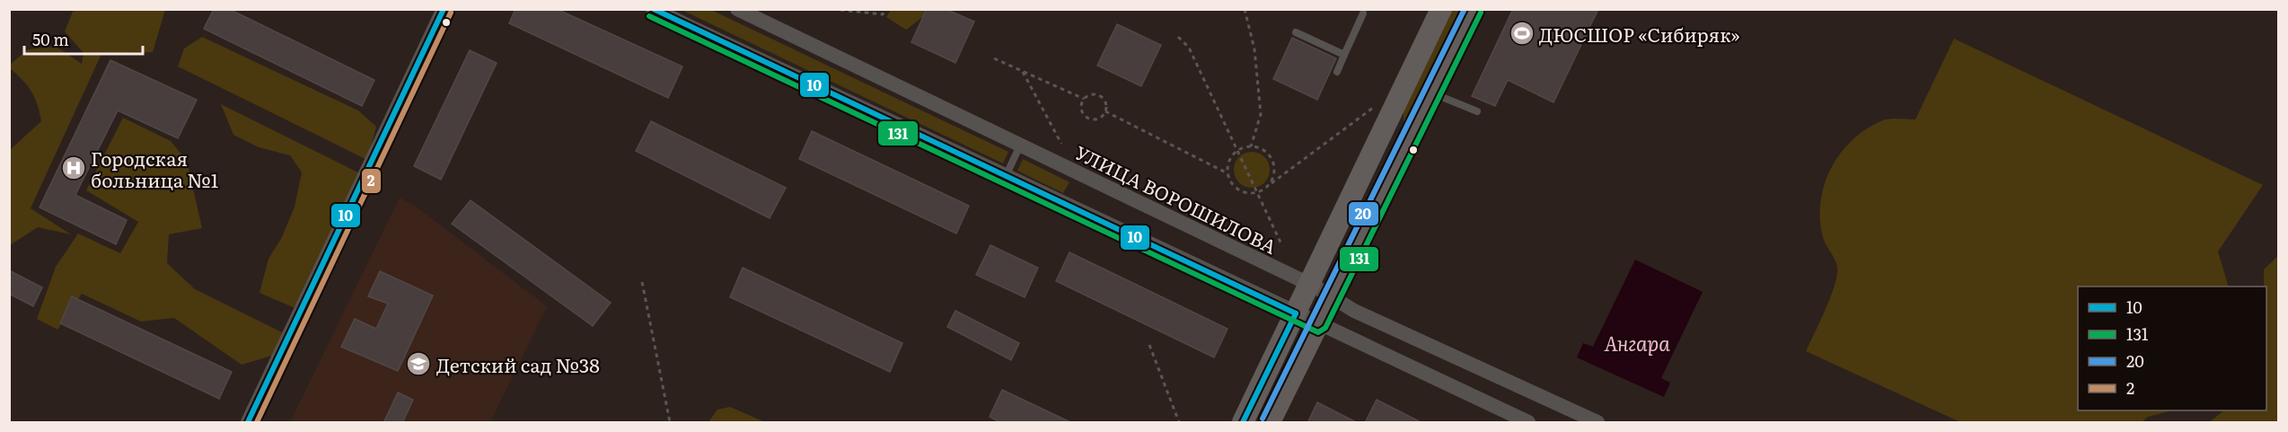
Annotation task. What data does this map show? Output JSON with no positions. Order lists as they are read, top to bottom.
{
  "streets": {
    "street": ["УЛИЦА ВОРОШИЛОВА"]
  },
  "water": ["Ангара"],
  "places": {
    "sports": ["ДЮСШОР «Сибиряк»"],
    "hospital": ["Городская больница №1"],
    "school or university": ["Детский сад №38"]
  },
  "lines": [
    "transit line 10",
    "transit line 20",
    "transit line 131",
    "transit line 2"
  ],
  "legend": [
    "10",
    "131",
    "20",
    "2"
  ],
  "scale_bar": "50 m"
}
